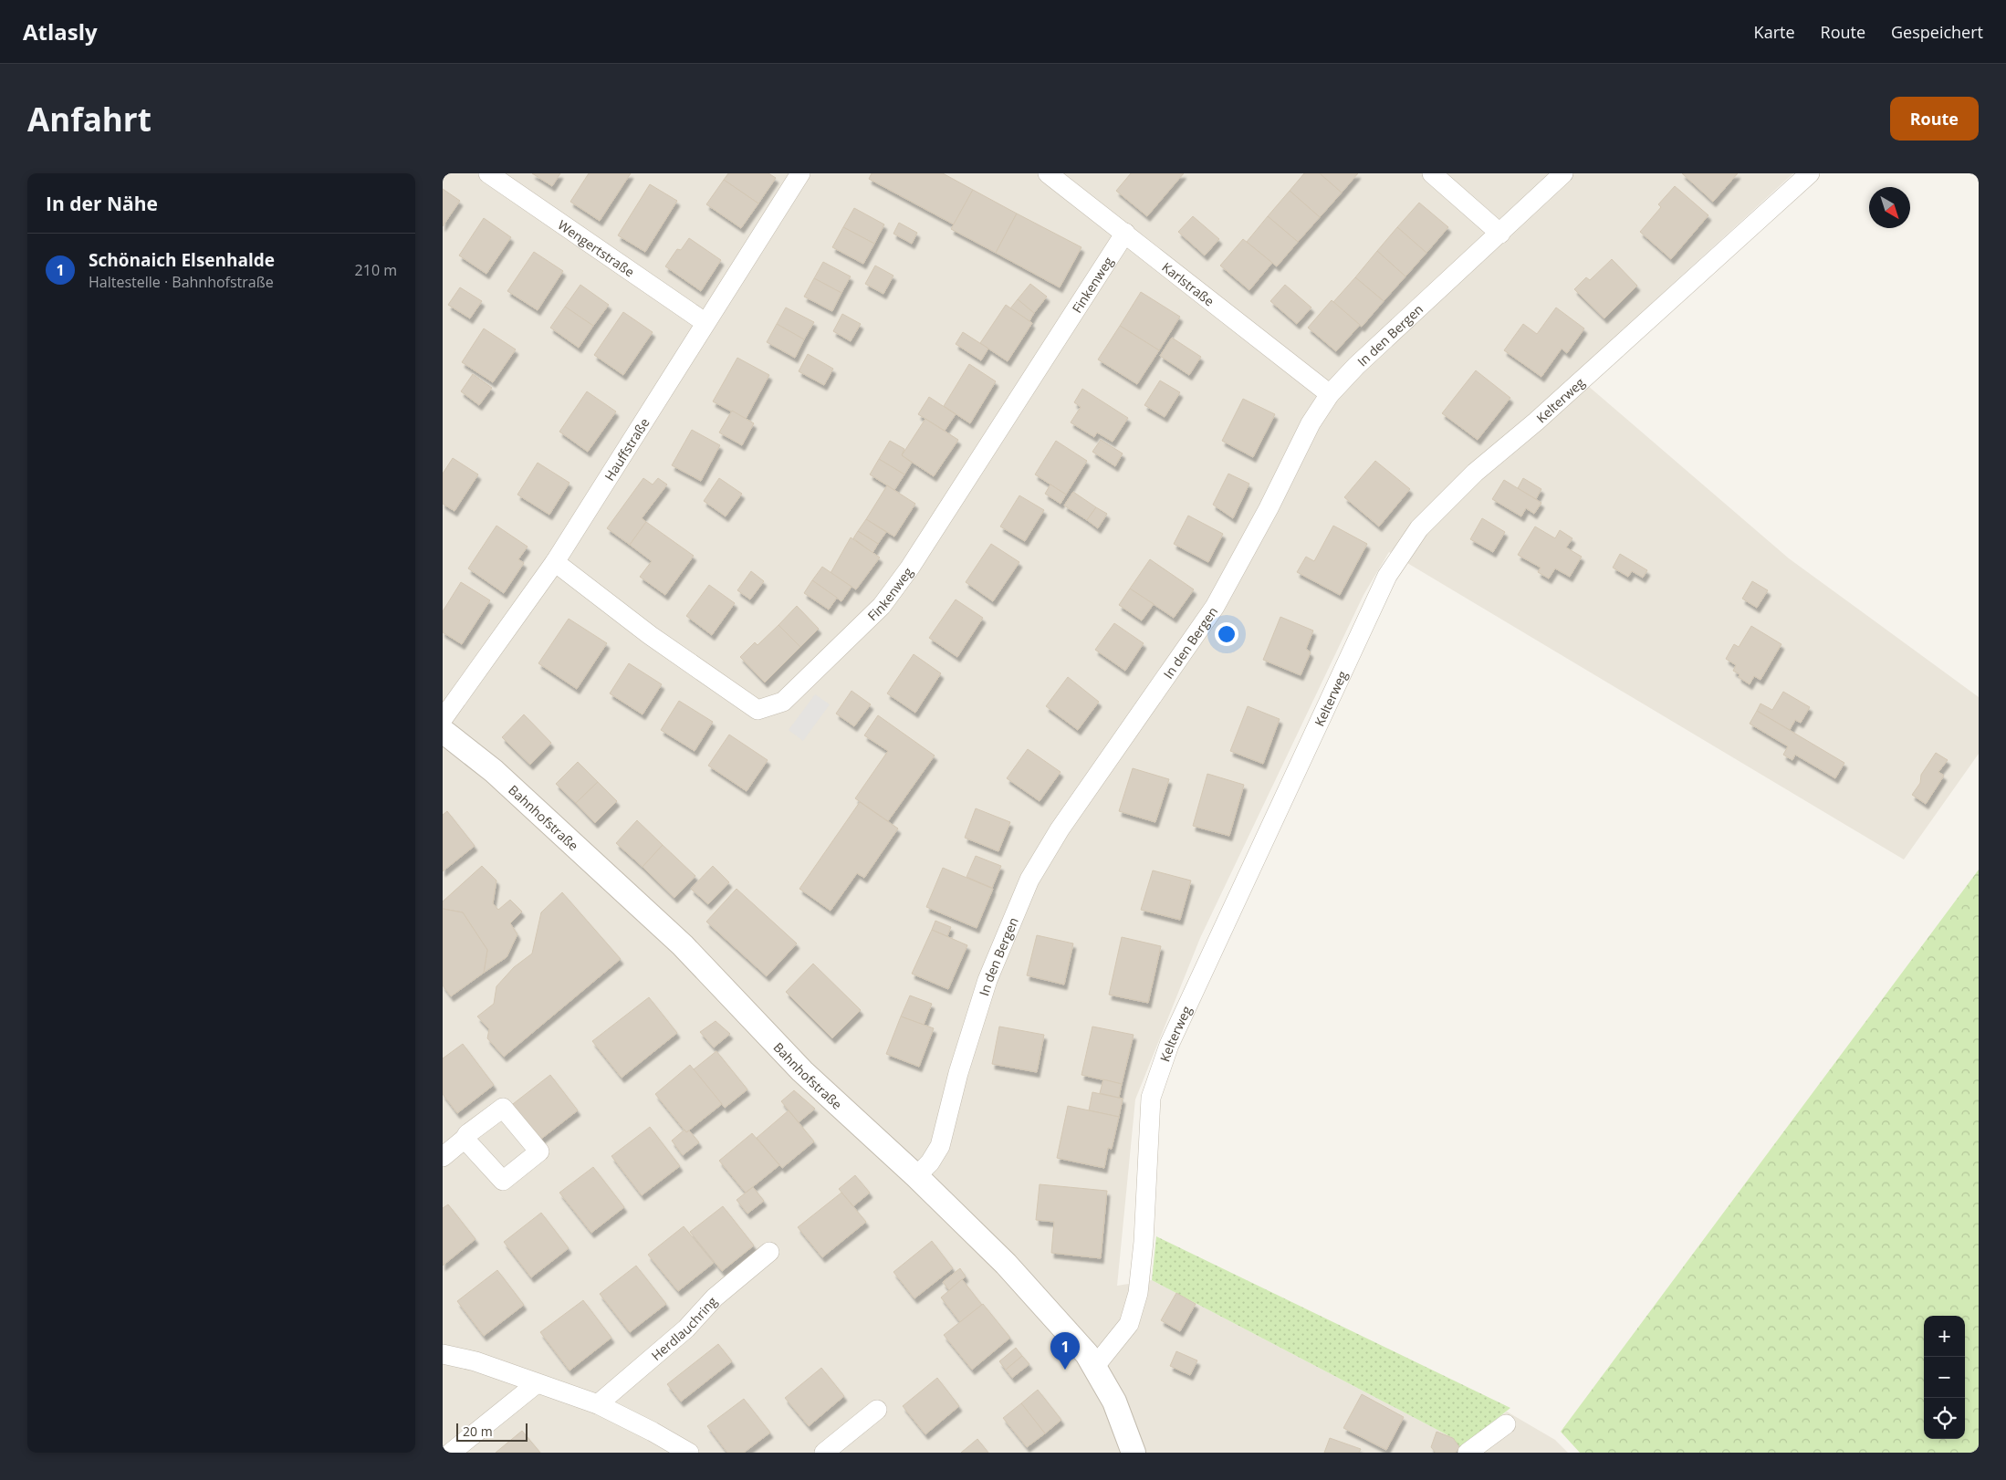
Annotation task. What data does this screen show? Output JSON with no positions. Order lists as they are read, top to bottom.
{
  "streets": {
    "street": [
      "Wengertstraße",
      "Finkenweg",
      "Karlstraße",
      "In den Bergen",
      "Kelterweg",
      "Hauffstraße",
      "Bahnhofstraße",
      "Herdlauchring"
    ]
  },
  "crossings": [
    ["Wengertstraße", "Hauffstraße"],
    ["Finkenweg", "Karlstraße"],
    ["Finkenweg", "Hauffstraße"],
    ["Karlstraße", "In den Bergen"],
    ["In den Bergen", "Bahnhofstraße"],
    ["Kelterweg", "Bahnhofstraße"]
  ],
  "scale_bar": "20 m",
  "north": "bottom right",
  "page": {
    "header": "Atlasly",
    "nav": ["Karte", "Route", "Gespeichert"],
    "buttons": "Route",
    "title": "Anfahrt",
    "heading": "In der Nähe",
    "list": [
      {
        "mark": "1",
        "name": "Schönaich Elsenhalde",
        "note": "Haltestelle · Bahnhofstraße",
        "value": "210 m"
      }
    ],
    "map_buttons": ["+", "−"],
    "pins": "1",
    "scale": "20 m"
  }
}
